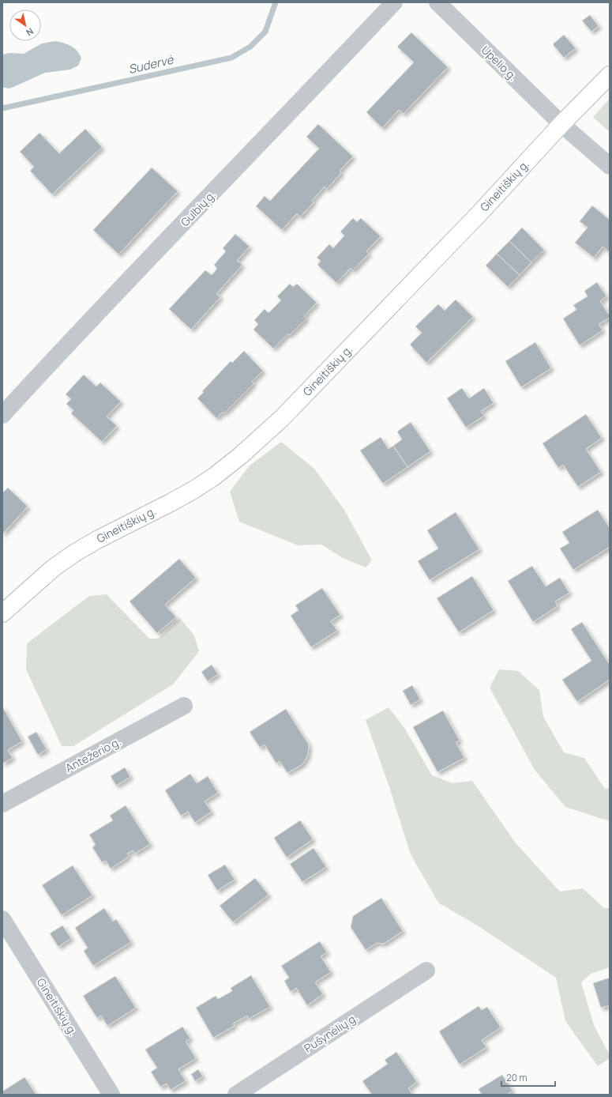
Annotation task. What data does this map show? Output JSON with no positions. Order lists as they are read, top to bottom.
{
  "streets": {
    "street": [
      "Upelio g.",
      "Gineitiškių g.",
      "Gulbių g.",
      "Antežerio g.",
      "Pušynėlių g."
    ]
  },
  "crossings": [
    ["Upelio g.", "Gineitiškių g."]
  ],
  "water": ["Sudervė"],
  "scale_bar": "20 m",
  "north": "bottom right"
}
